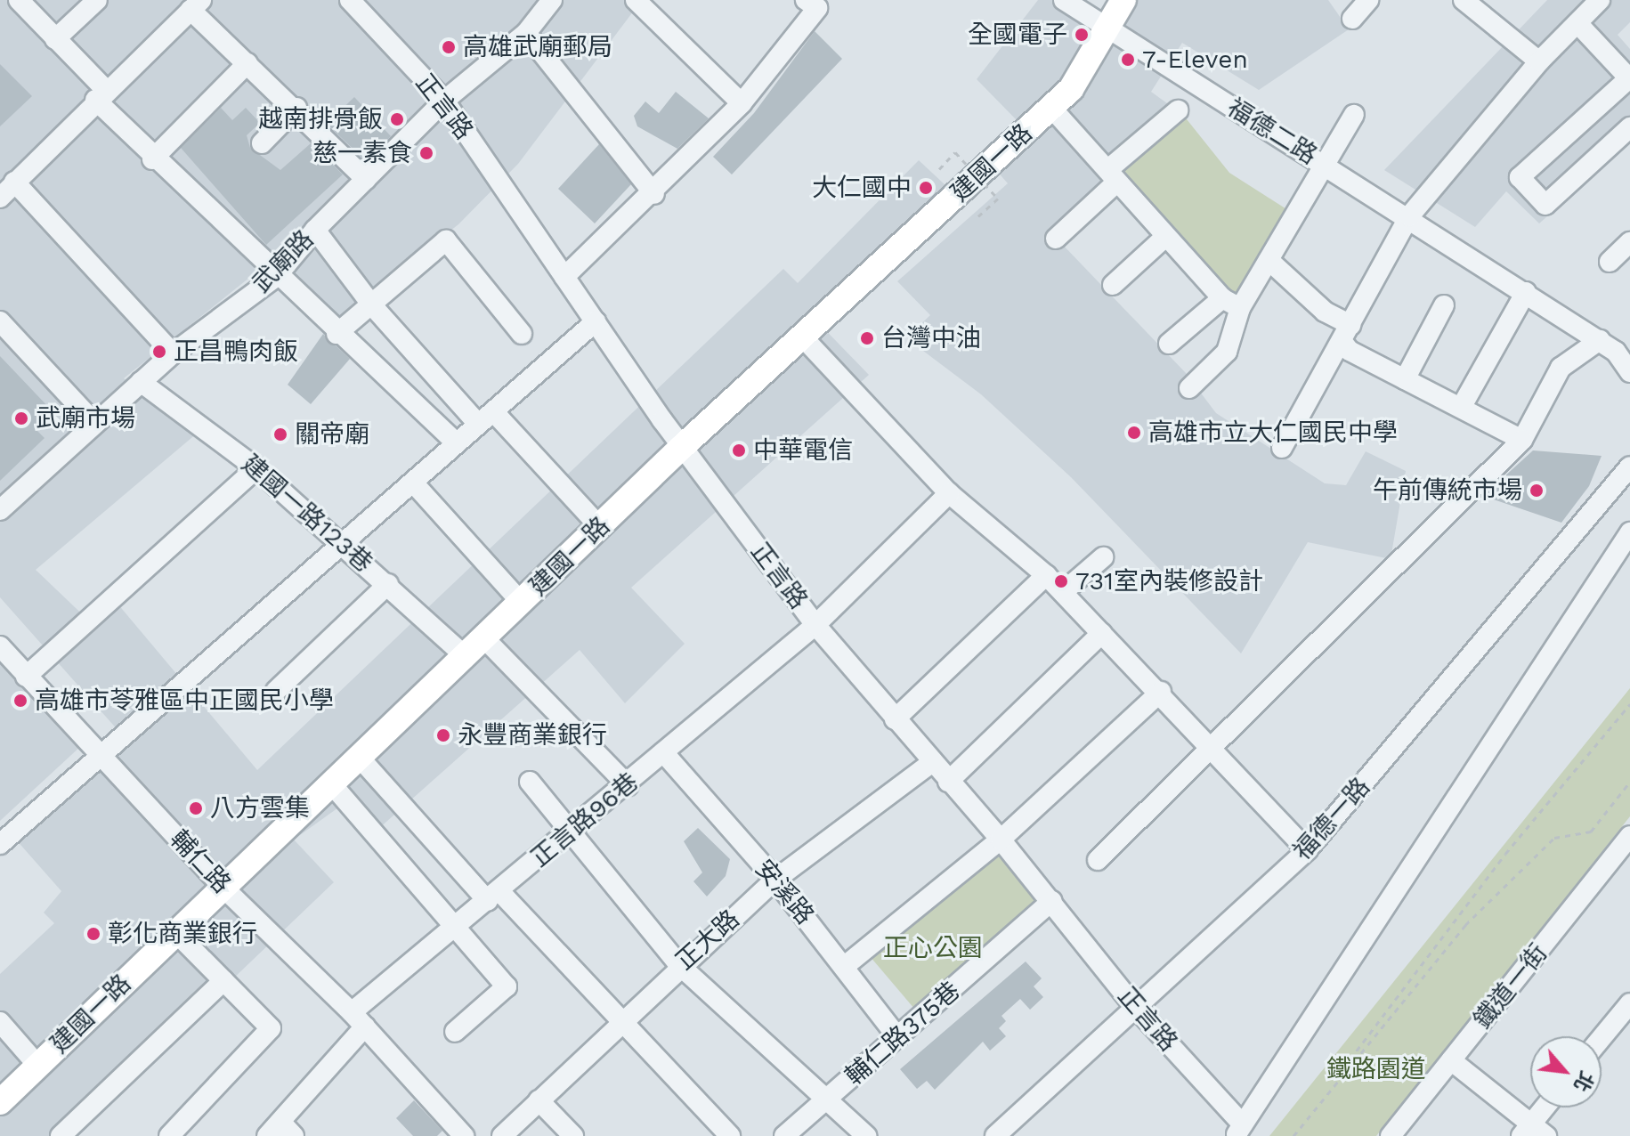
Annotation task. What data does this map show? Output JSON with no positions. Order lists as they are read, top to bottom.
{
  "streets": {
    "main road": ["建國一路"],
    "street": [
      "正言路",
      "福德二路",
      "武廟路",
      "建國一路123巷",
      "福德一路",
      "正言路96巷",
      "輔仁路",
      "安溪路",
      "正大路",
      "鐵道一街",
      "輔仁路375巷"
    ]
  },
  "crossings": [
    ["正言路", "建國一路"],
    ["正言路", "武廟路"],
    ["正言路", "福德一路"],
    ["正言路", "正言路96巷"],
    ["正言路", "正大路"],
    ["正言路", "輔仁路375巷"],
    ["福德二路", "建國一路"],
    ["建國一路", "建國一路123巷"],
    ["建國一路", "輔仁路"],
    ["武廟路", "建國一路123巷"],
    ["正言路96巷", "輔仁路"],
    ["正言路96巷", "安溪路"],
    ["安溪路", "正大路"],
    ["安溪路", "輔仁路375巷"]
  ],
  "parks": ["正心公園", "鐵路園道"],
  "places": [
    "全國電子",
    "高雄武廟郵局",
    "7-Eleven",
    "越南排骨飯",
    "慈一素食",
    "大仁國中",
    "台灣中油",
    "正昌鴨肉飯",
    "武廟市場",
    "高雄市立大仁國民中學",
    "關帝廟",
    "中華電信",
    "午前傳統市場",
    "731室內裝修設計",
    "高雄市苓雅區中正國民小學",
    "永豐商業銀行",
    "八方雲集",
    "彰化商業銀行"
  ],
  "north": "bottom right"
}
